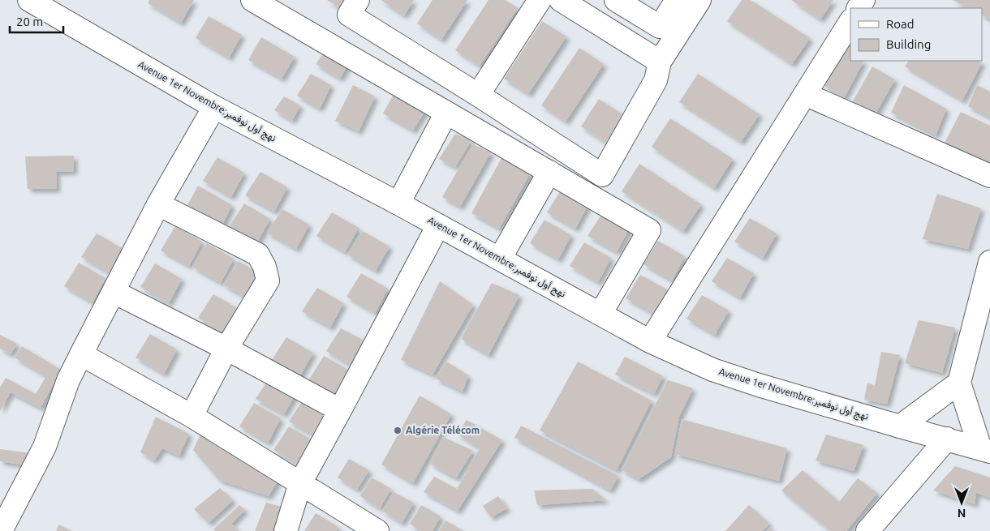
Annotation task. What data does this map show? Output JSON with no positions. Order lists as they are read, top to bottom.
{
  "streets": {
    "street": ["Avenue 1er Novembre;نهج أول نوفمبر"]
  },
  "places": ["Algérie Télécom"],
  "legend": ["Road", "Building"],
  "scale_bar": "20 m",
  "north": "bottom"
}
